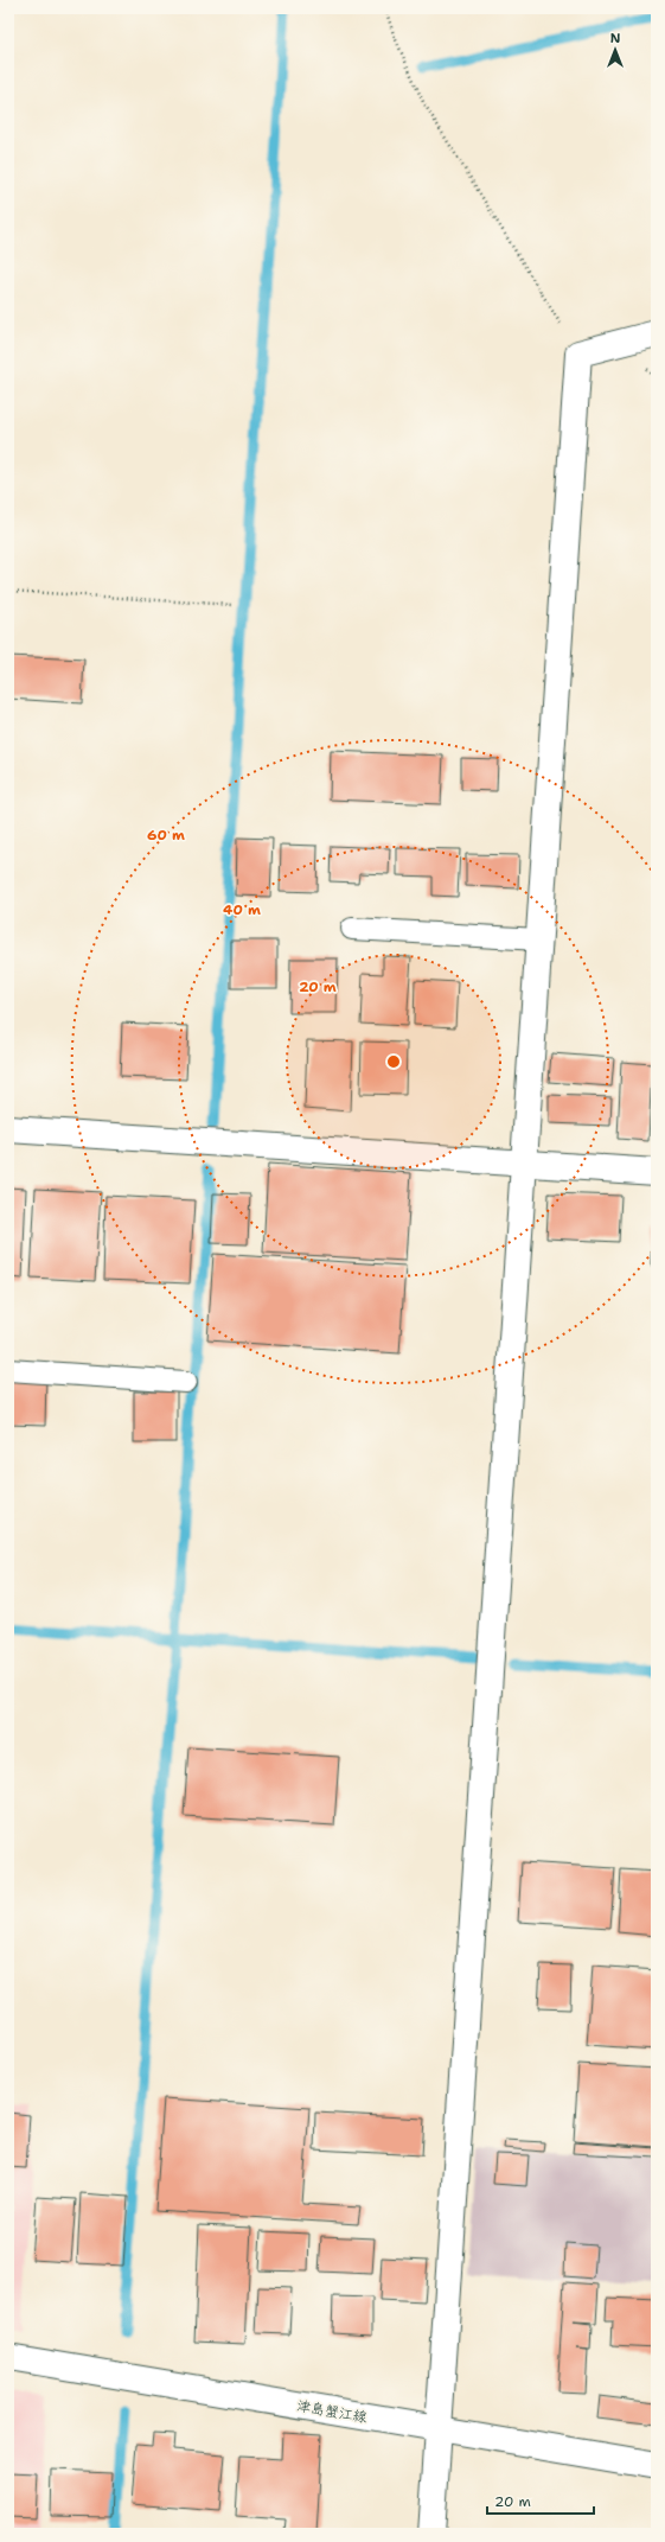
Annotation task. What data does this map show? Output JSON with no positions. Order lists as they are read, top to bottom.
{
  "streets": {
    "street": ["津島蟹江線"]
  },
  "scale_bar": "20 m",
  "north": "top",
  "rings": ["60 m", "40 m", "20 m"]
}
